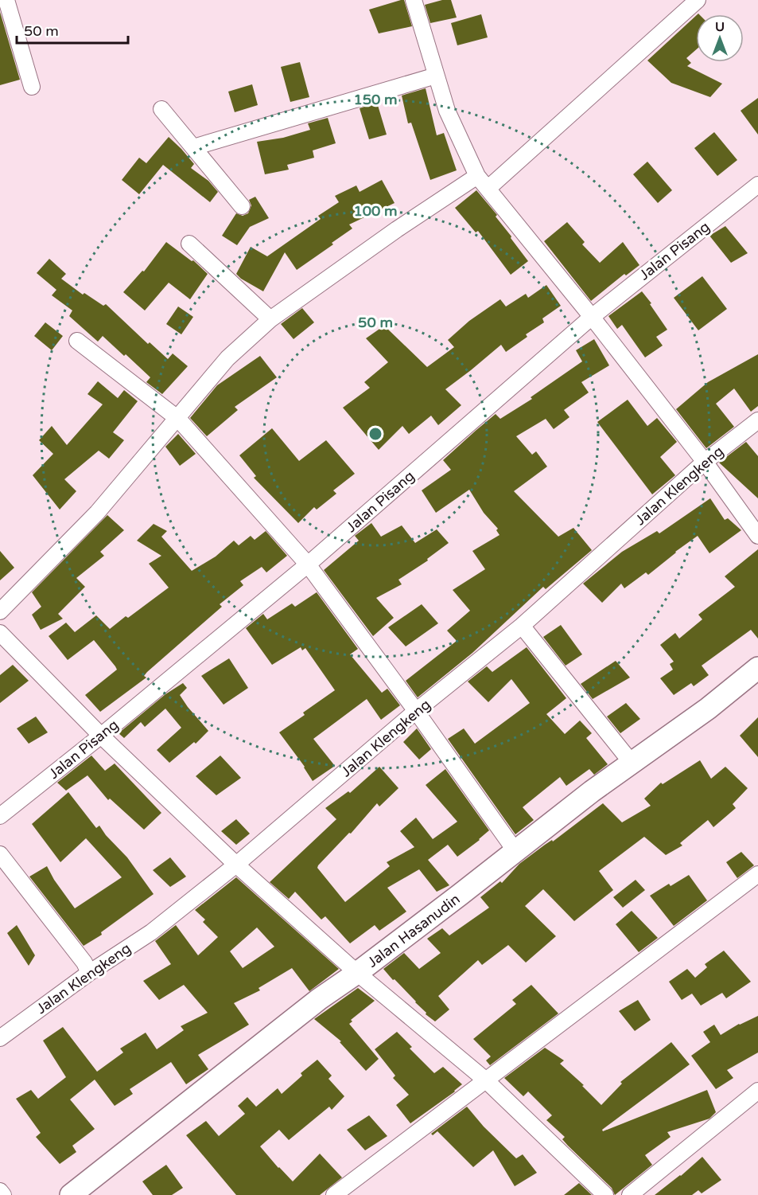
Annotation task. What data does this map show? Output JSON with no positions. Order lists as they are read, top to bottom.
{
  "streets": {
    "main road": ["Jalan Hasanudin"],
    "street": ["Jalan Pisang", "Jalan Klengkeng"]
  },
  "scale_bar": "50 m",
  "north": "top",
  "rings": ["150 m", "100 m", "50 m"]
}
